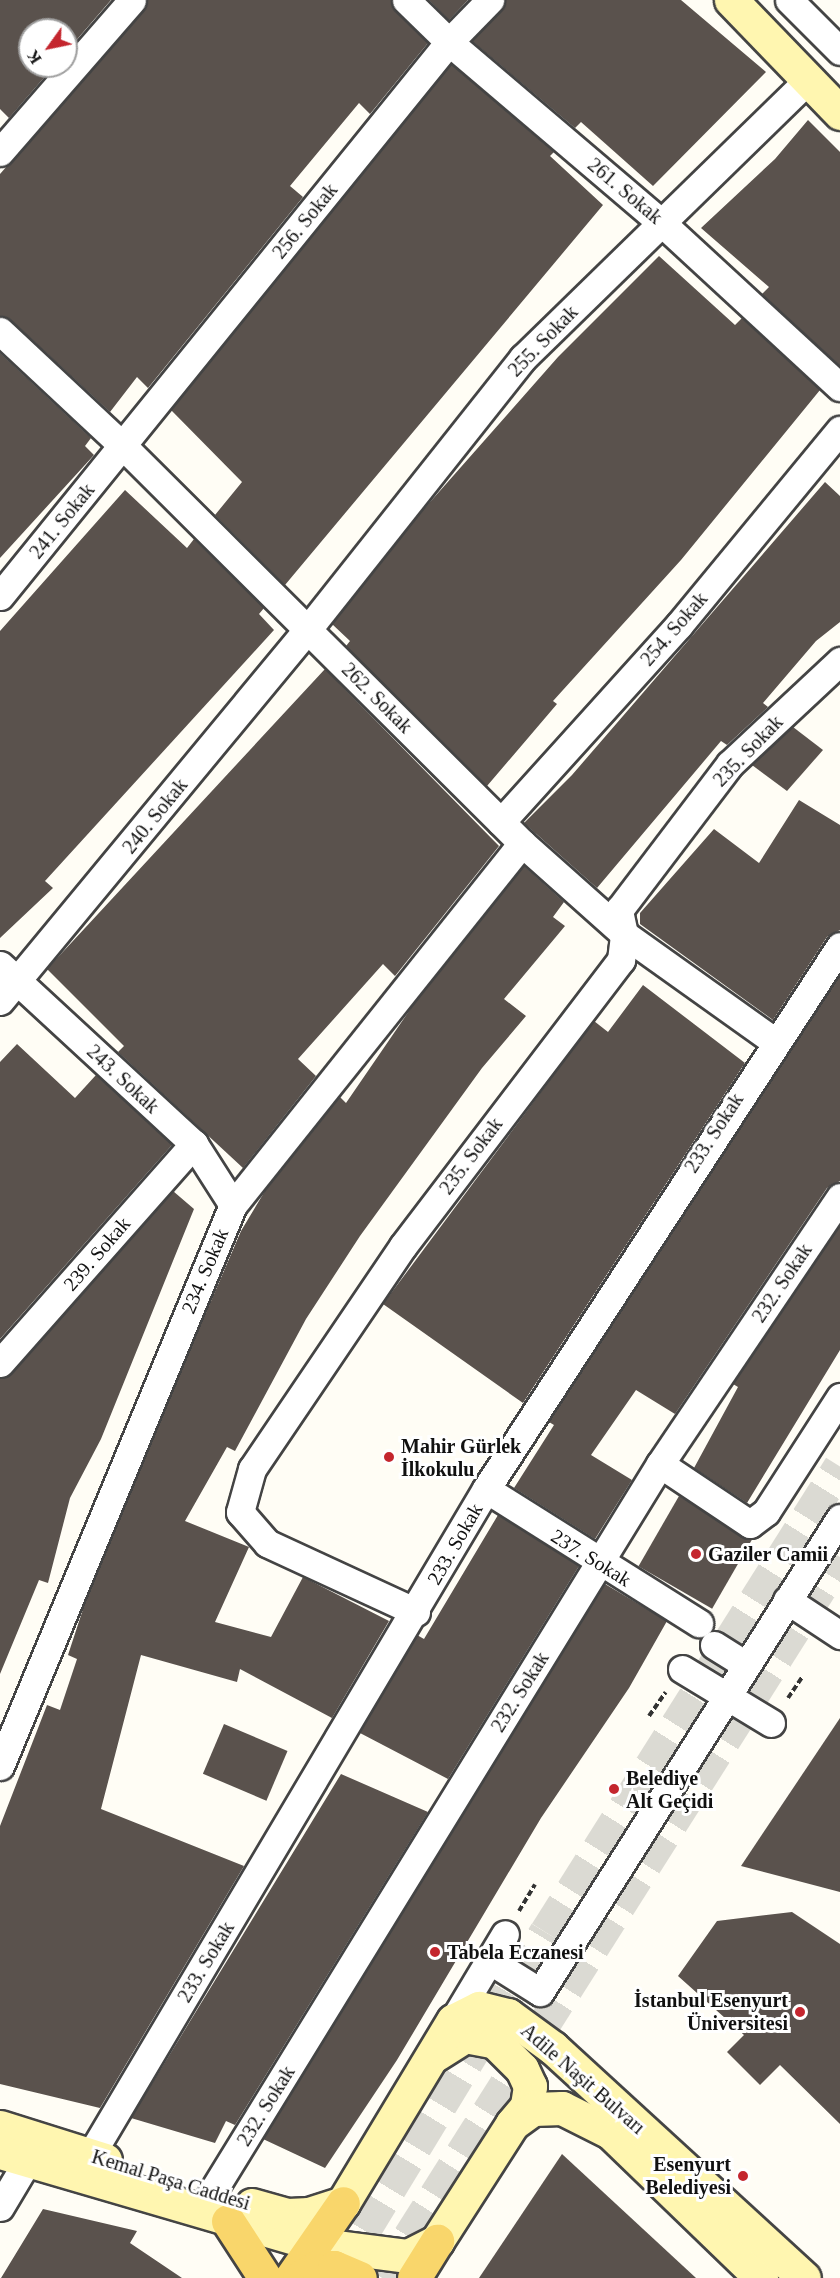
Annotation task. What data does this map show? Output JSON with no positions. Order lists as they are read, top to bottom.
{
  "streets": {
    "main road": ["Adile Naşit Bulvarı", "Kemal Paşa Caddesi"],
    "street": [
      "261. Sokak",
      "256. Sokak",
      "255. Sokak",
      "241. Sokak",
      "254. Sokak",
      "262. Sokak",
      "235. Sokak",
      "240. Sokak",
      "243. Sokak",
      "233. Sokak",
      "239. Sokak",
      "234. Sokak",
      "232. Sokak",
      "237. Sokak"
    ]
  },
  "crossings": [
    ["261. Sokak", "256. Sokak"],
    ["261. Sokak", "255. Sokak"],
    ["256. Sokak", "241. Sokak"],
    ["256. Sokak", "262. Sokak"],
    ["255. Sokak", "262. Sokak"],
    ["255. Sokak", "240. Sokak"],
    ["241. Sokak", "262. Sokak"],
    ["254. Sokak", "262. Sokak"],
    ["262. Sokak", "235. Sokak"],
    ["262. Sokak", "240. Sokak"],
    ["262. Sokak", "233. Sokak"],
    ["262. Sokak", "234. Sokak"],
    ["235. Sokak", "233. Sokak"],
    ["240. Sokak", "243. Sokak"],
    ["243. Sokak", "239. Sokak"],
    ["243. Sokak", "234. Sokak"],
    ["233. Sokak", "237. Sokak"],
    ["233. Sokak", "Kemal Paşa Caddesi"],
    ["232. Sokak", "237. Sokak"],
    ["232. Sokak", "Kemal Paşa Caddesi"]
  ],
  "places": [
    "Mahir Gürlek İlkokulu",
    "Gaziler Camii",
    "Belediye Alt Geçidi",
    "Tabela Eczanesi",
    "İstanbul Esenyurt Üniversitesi",
    "Esenyurt Belediyesi"
  ],
  "north": "bottom left"
}
